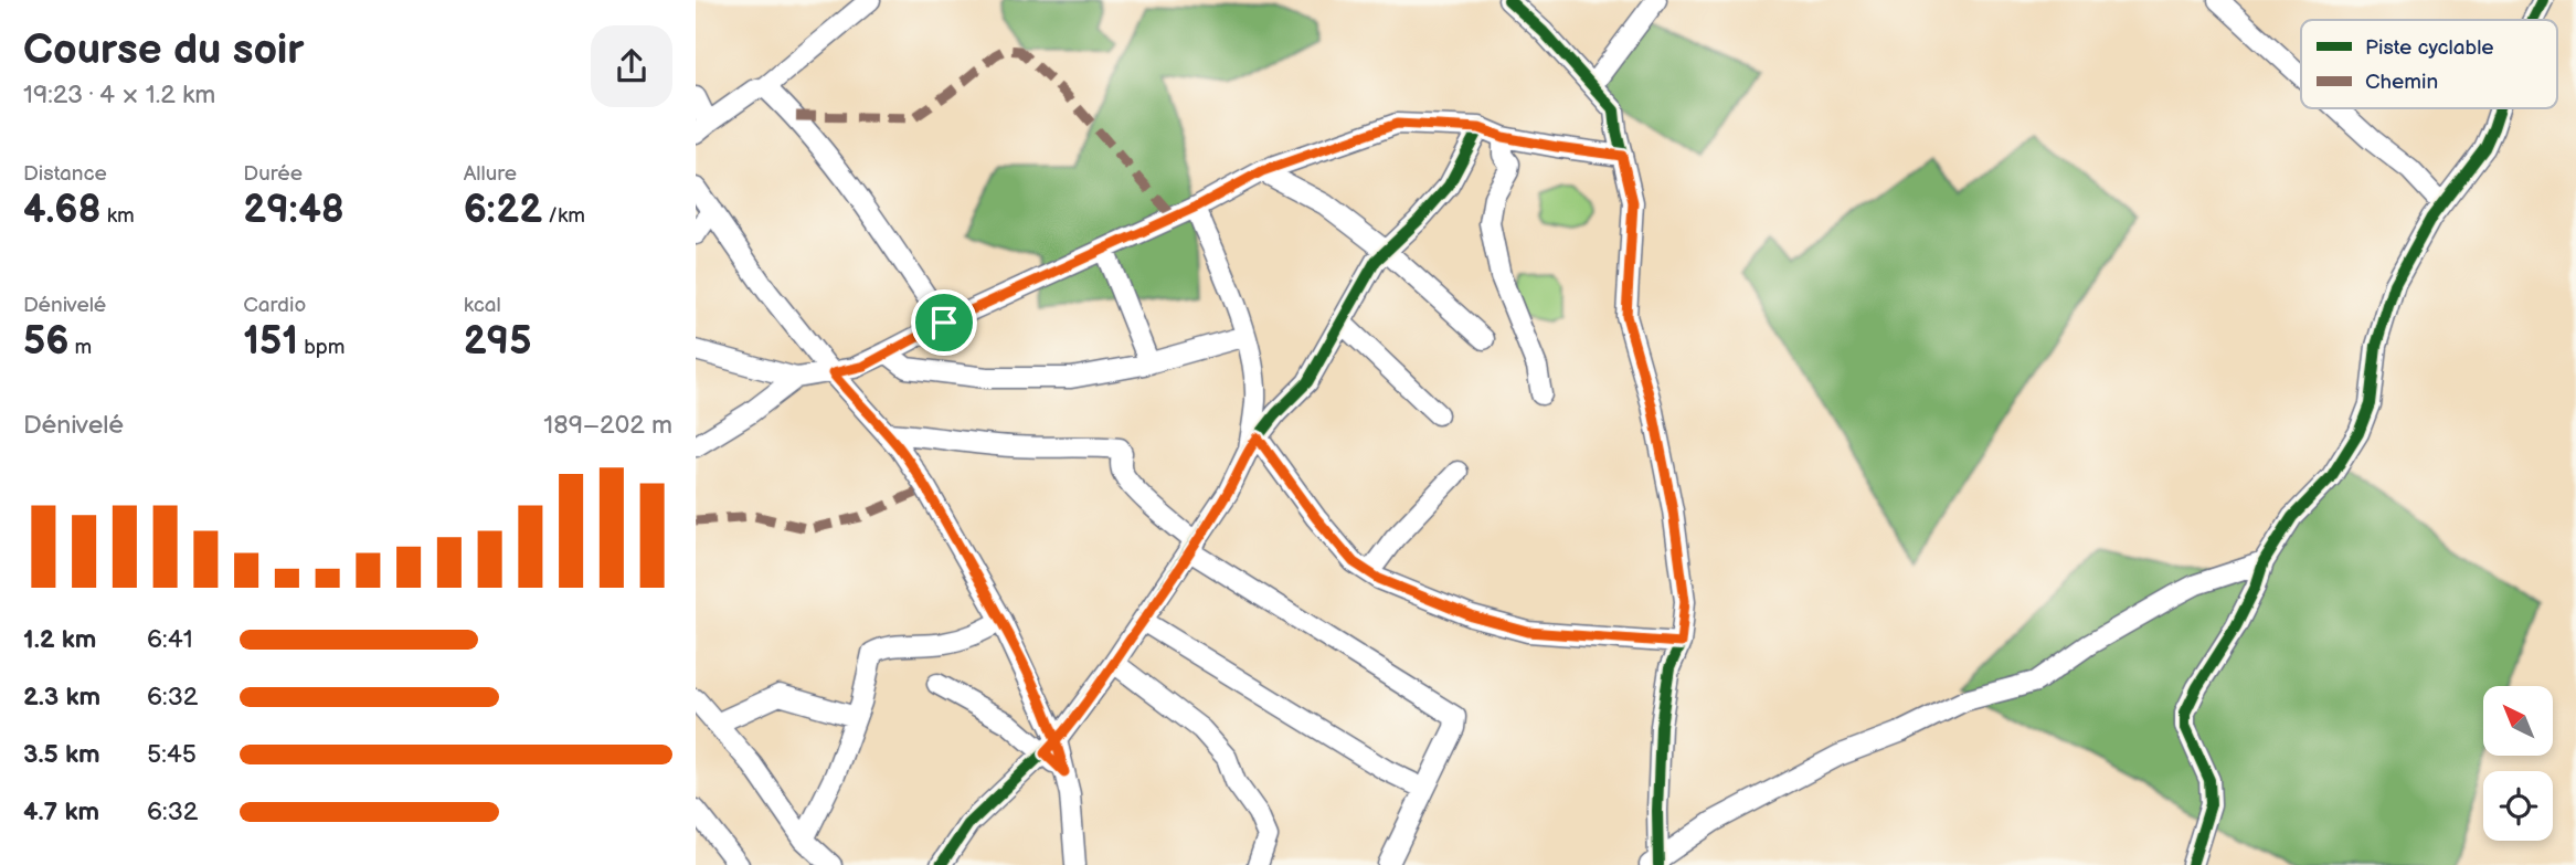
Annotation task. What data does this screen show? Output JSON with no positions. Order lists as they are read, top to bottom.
{
  "legend": ["Piste cyclable", "Chemin"],
  "north": "top left",
  "page": {
    "heading": ["Course du soir", "19:23 · 4 × 1.2 km"],
    "stats": [
      ["Distance", "4.68 km"],
      ["Durée", "29:48"],
      ["Allure", "6:22 /km"],
      ["Dénivelé", "56 m"],
      ["Cardio", "151 bpm"],
      ["kcal", "295"]
    ],
    "chart": ["Dénivelé", "189–202 m"],
    "list": [
      {
        "name": "1.2 km",
        "note": "6:41"
      },
      {
        "name": "2.3 km",
        "note": "6:32"
      },
      {
        "name": "3.5 km",
        "note": "5:45"
      },
      {
        "name": "4.7 km",
        "note": "6:32"
      }
    ]
  }
}
